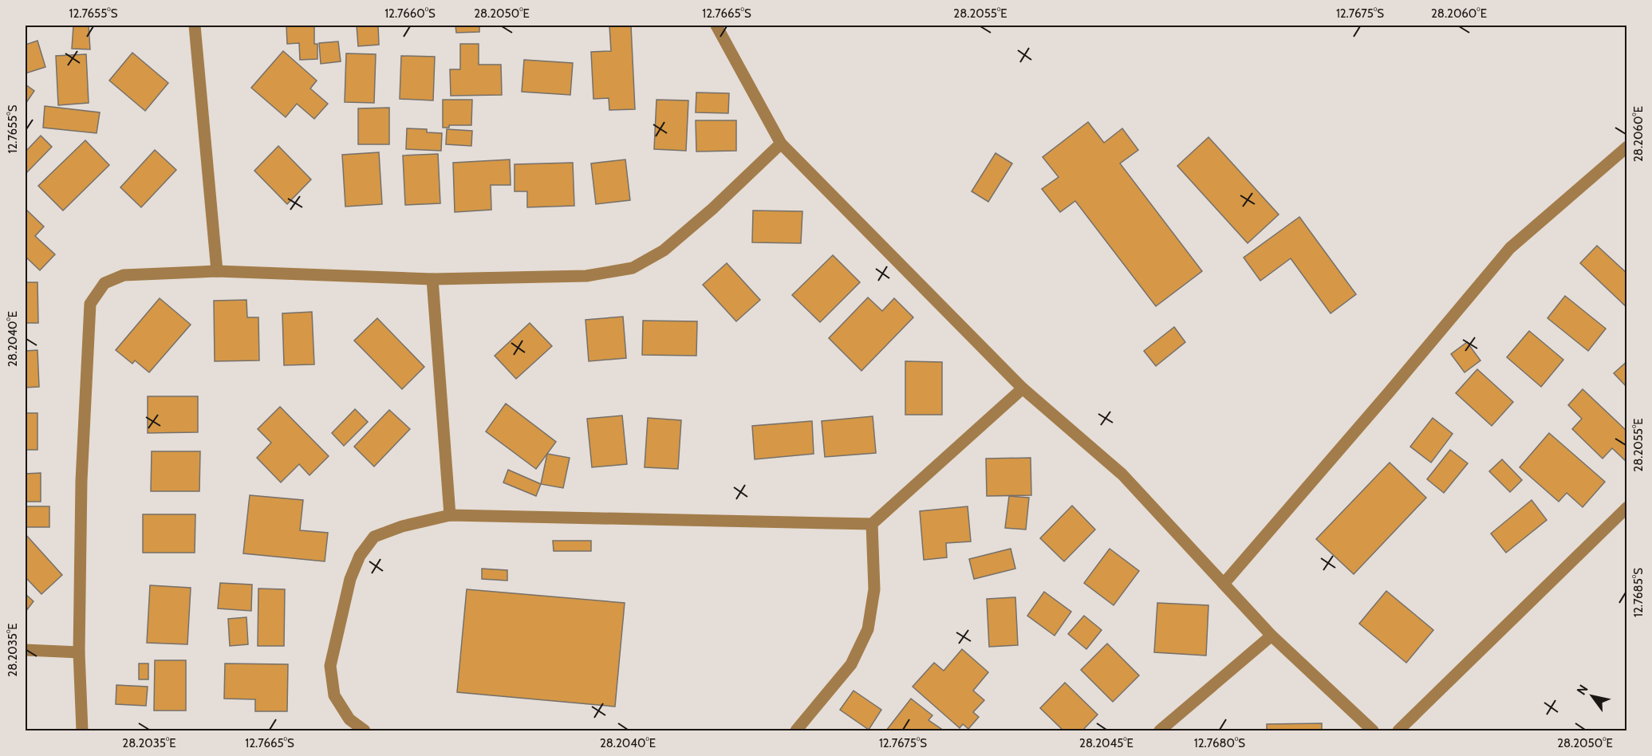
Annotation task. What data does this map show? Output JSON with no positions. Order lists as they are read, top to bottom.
{
  "north": "top left",
  "coordinates": [
    "12.7655°S",
    "12.7660°S",
    "28.2050°E",
    "12.7665°S",
    "28.2055°E",
    "12.7675°S",
    "28.2060°E",
    "28.2040°E",
    "12.7685°S",
    "28.2035°E",
    "28.2045°E",
    "12.7680°S"
  ]
}
